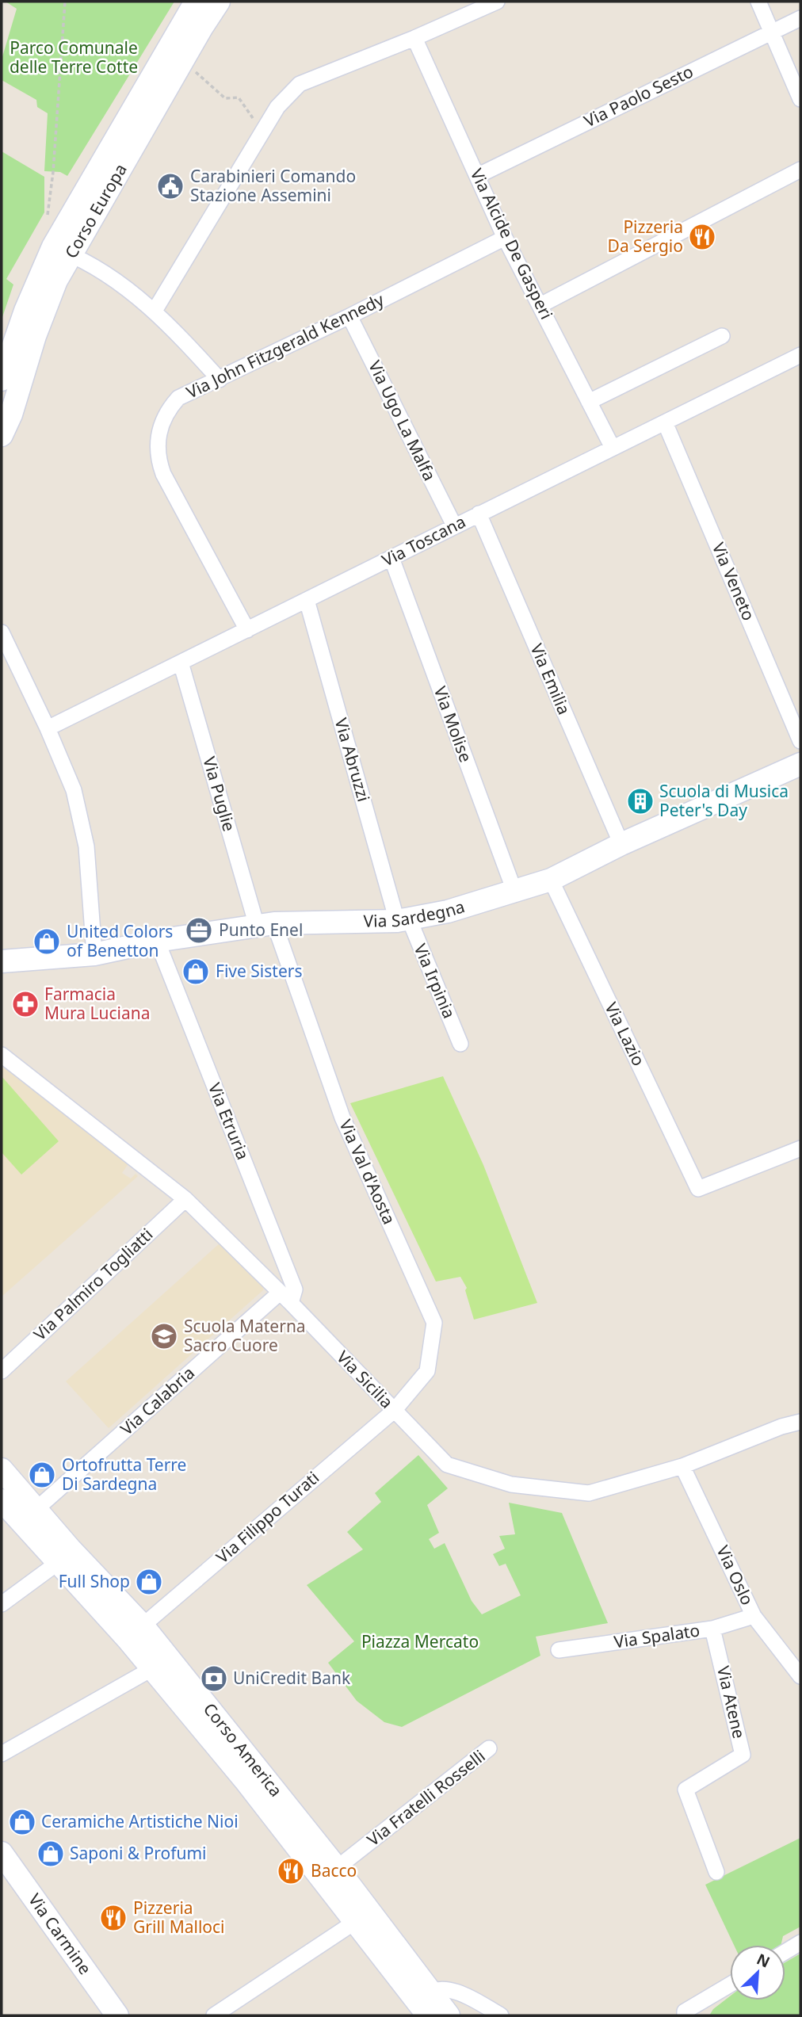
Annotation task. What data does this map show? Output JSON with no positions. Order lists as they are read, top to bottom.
{
  "streets": {
    "street": [
      "Via Paolo Sesto",
      "Corso Europa",
      "Via Alcide De Gasperi",
      "Via John Fitzgerald Kennedy",
      "Via Ugo La Malfa",
      "Via Toscana",
      "Via Veneto",
      "Via Emilia",
      "Via Molise",
      "Via Abruzzi",
      "Via Puglie",
      "Via Sardegna",
      "Via Irpinia",
      "Via Lazio",
      "Via Etruria",
      "Via Val d'Aosta",
      "Via Palmiro Togliatti",
      "Via Sicilia",
      "Via Calabria",
      "Via Filippo Turati",
      "Via Oslo",
      "Via Spalato",
      "Via Atene",
      "Corso America",
      "Via Fratelli Rosselli",
      "Via Carmine"
    ]
  },
  "crossings": [
    ["Via Paolo Sesto", "Via Alcide De Gasperi"],
    ["Via Alcide De Gasperi", "Via John Fitzgerald Kennedy"],
    ["Via Alcide De Gasperi", "Via Toscana"],
    ["Via John Fitzgerald Kennedy", "Via Ugo La Malfa"],
    ["Via John Fitzgerald Kennedy", "Via Toscana"],
    ["Via Ugo La Malfa", "Via Toscana"],
    ["Via Toscana", "Via Veneto"],
    ["Via Toscana", "Via Emilia"],
    ["Via Toscana", "Via Molise"],
    ["Via Toscana", "Via Abruzzi"],
    ["Via Toscana", "Via Puglie"],
    ["Via Emilia", "Via Sardegna"],
    ["Via Molise", "Via Sardegna"],
    ["Via Abruzzi", "Via Sardegna"],
    ["Via Abruzzi", "Via Irpinia"],
    ["Via Puglie", "Via Sardegna"],
    ["Via Puglie", "Via Val d'Aosta"],
    ["Via Sardegna", "Via Irpinia"],
    ["Via Sardegna", "Via Lazio"],
    ["Via Sardegna", "Via Etruria"],
    ["Via Sardegna", "Via Val d'Aosta"],
    ["Via Etruria", "Via Sicilia"],
    ["Via Etruria", "Via Calabria"],
    ["Via Val d'Aosta", "Via Sicilia"],
    ["Via Val d'Aosta", "Via Filippo Turati"],
    ["Via Palmiro Togliatti", "Via Sicilia"],
    ["Via Sicilia", "Via Calabria"],
    ["Via Sicilia", "Via Filippo Turati"],
    ["Via Sicilia", "Via Oslo"],
    ["Via Calabria", "Corso America"],
    ["Via Filippo Turati", "Corso America"],
    ["Via Oslo", "Via Spalato"],
    ["Via Spalato", "Via Atene"],
    ["Corso America", "Via Fratelli Rosselli"]
  ],
  "parks": ["Parco Comunale delle Terre Cotte", "Piazza Mercato"],
  "places": {
    "public building": ["Carabinieri Comando Stazione Assemini"],
    "restaurant": ["Pizzeria Da Sergio", "Bacco", "Pizzeria Grill Malloci"],
    "building": ["Scuola di Musica Peter's Day"],
    "office": ["Punto Enel"],
    "shop": [
      "United Colors of Benetton",
      "Five Sisters",
      "Ortofrutta Terre Di Sardegna",
      "Full Shop",
      "Ceramiche Artistiche Nioi",
      "Saponi & Profumi"
    ],
    "pharmacy": ["Farmacia Mura Luciana"],
    "school or university": ["Scuola Materna Sacro Cuore"],
    "bank": ["UniCredit Bank"]
  },
  "north": "top right"
}
